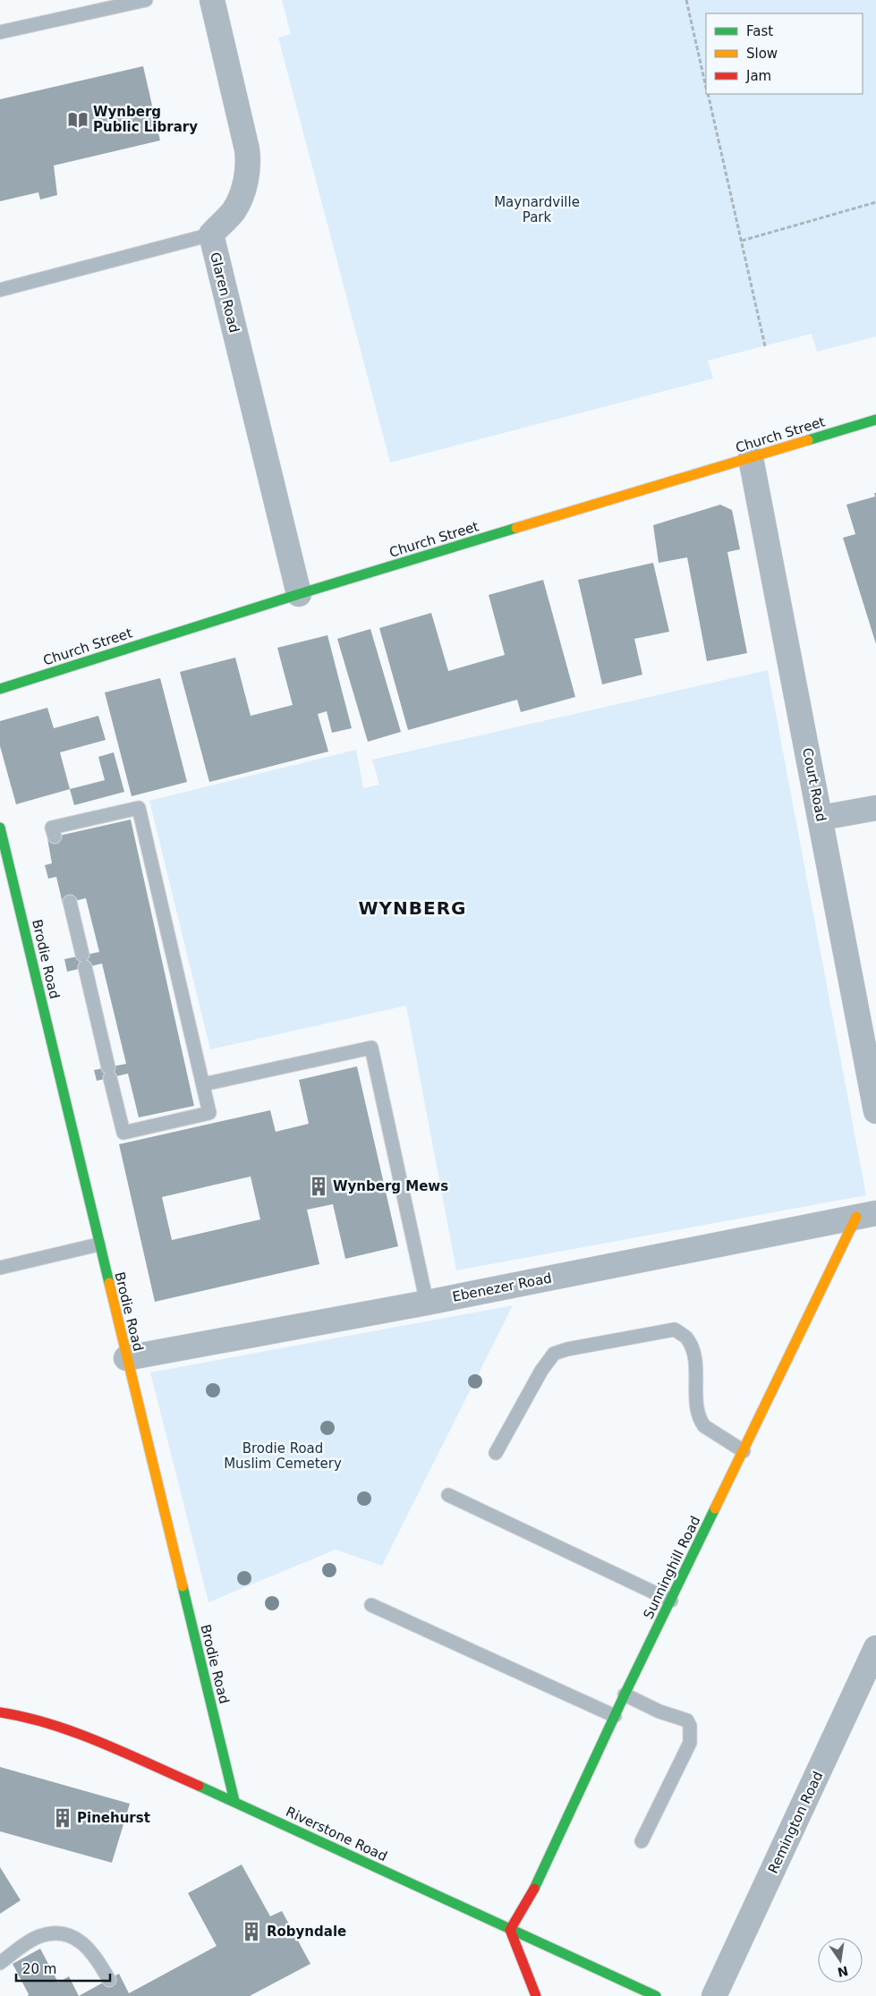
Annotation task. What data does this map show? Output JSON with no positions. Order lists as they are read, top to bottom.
{
  "streets": {
    "street": [
      "Glaren Road",
      "Church Street",
      "Court Road",
      "Brodie Road",
      "Ebenezer Road",
      "Sunninghill Road",
      "Remington Road",
      "Riverstone Road"
    ]
  },
  "crossings": [
    ["Glaren Road", "Church Street"],
    ["Church Street", "Court Road"],
    ["Brodie Road", "Ebenezer Road"],
    ["Brodie Road", "Riverstone Road"],
    ["Ebenezer Road", "Sunninghill Road"],
    ["Sunninghill Road", "Riverstone Road"]
  ],
  "districts": ["WYNBERG"],
  "parks": ["Maynardville Park", "Brodie Road Muslim Cemetery"],
  "places": {
    "library": ["Wynberg Public Library"],
    "building": ["Wynberg Mews", "Pinehurst", "Robyndale"]
  },
  "legend": ["Fast", "Slow", "Jam"],
  "scale_bar": "20 m",
  "north": "bottom"
}
